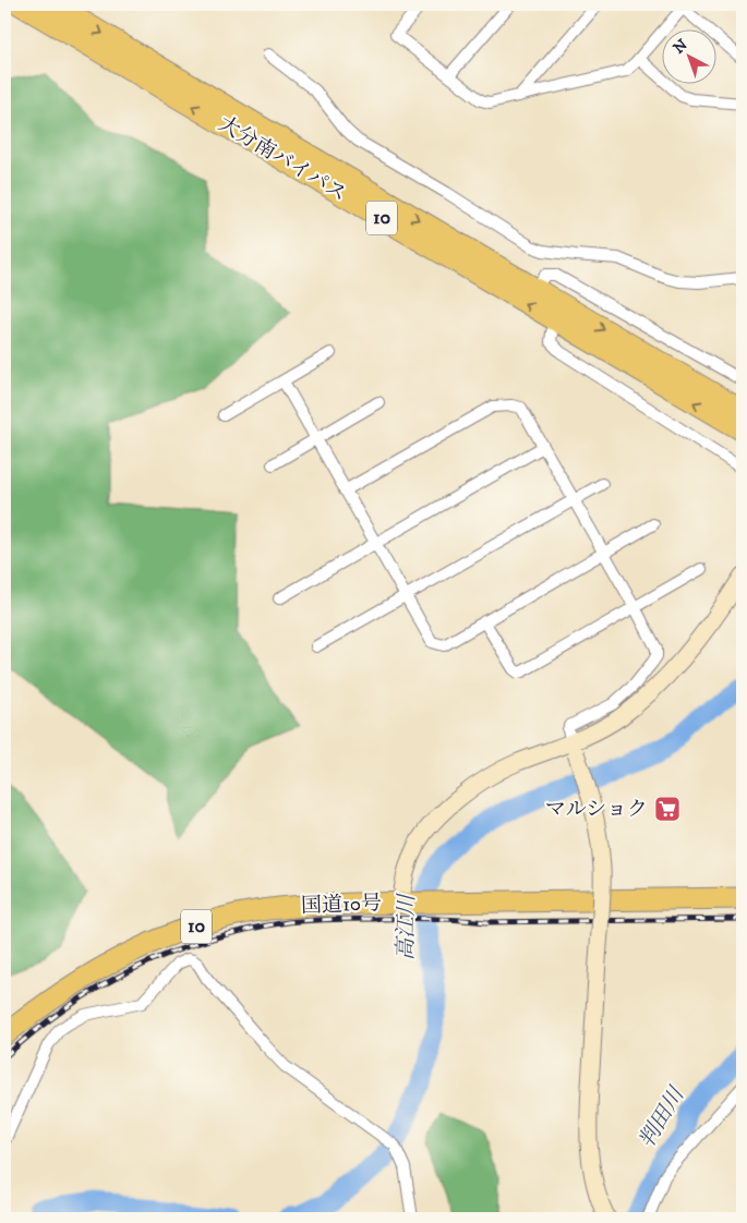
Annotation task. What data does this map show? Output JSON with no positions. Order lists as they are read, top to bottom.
{
  "streets": {
    "highway": ["大分南バイパス", "10", "国道10号"]
  },
  "water": ["高江川", "判田川"],
  "places": {
    "supermarket": ["マルショク"]
  },
  "north": "top left"
}
